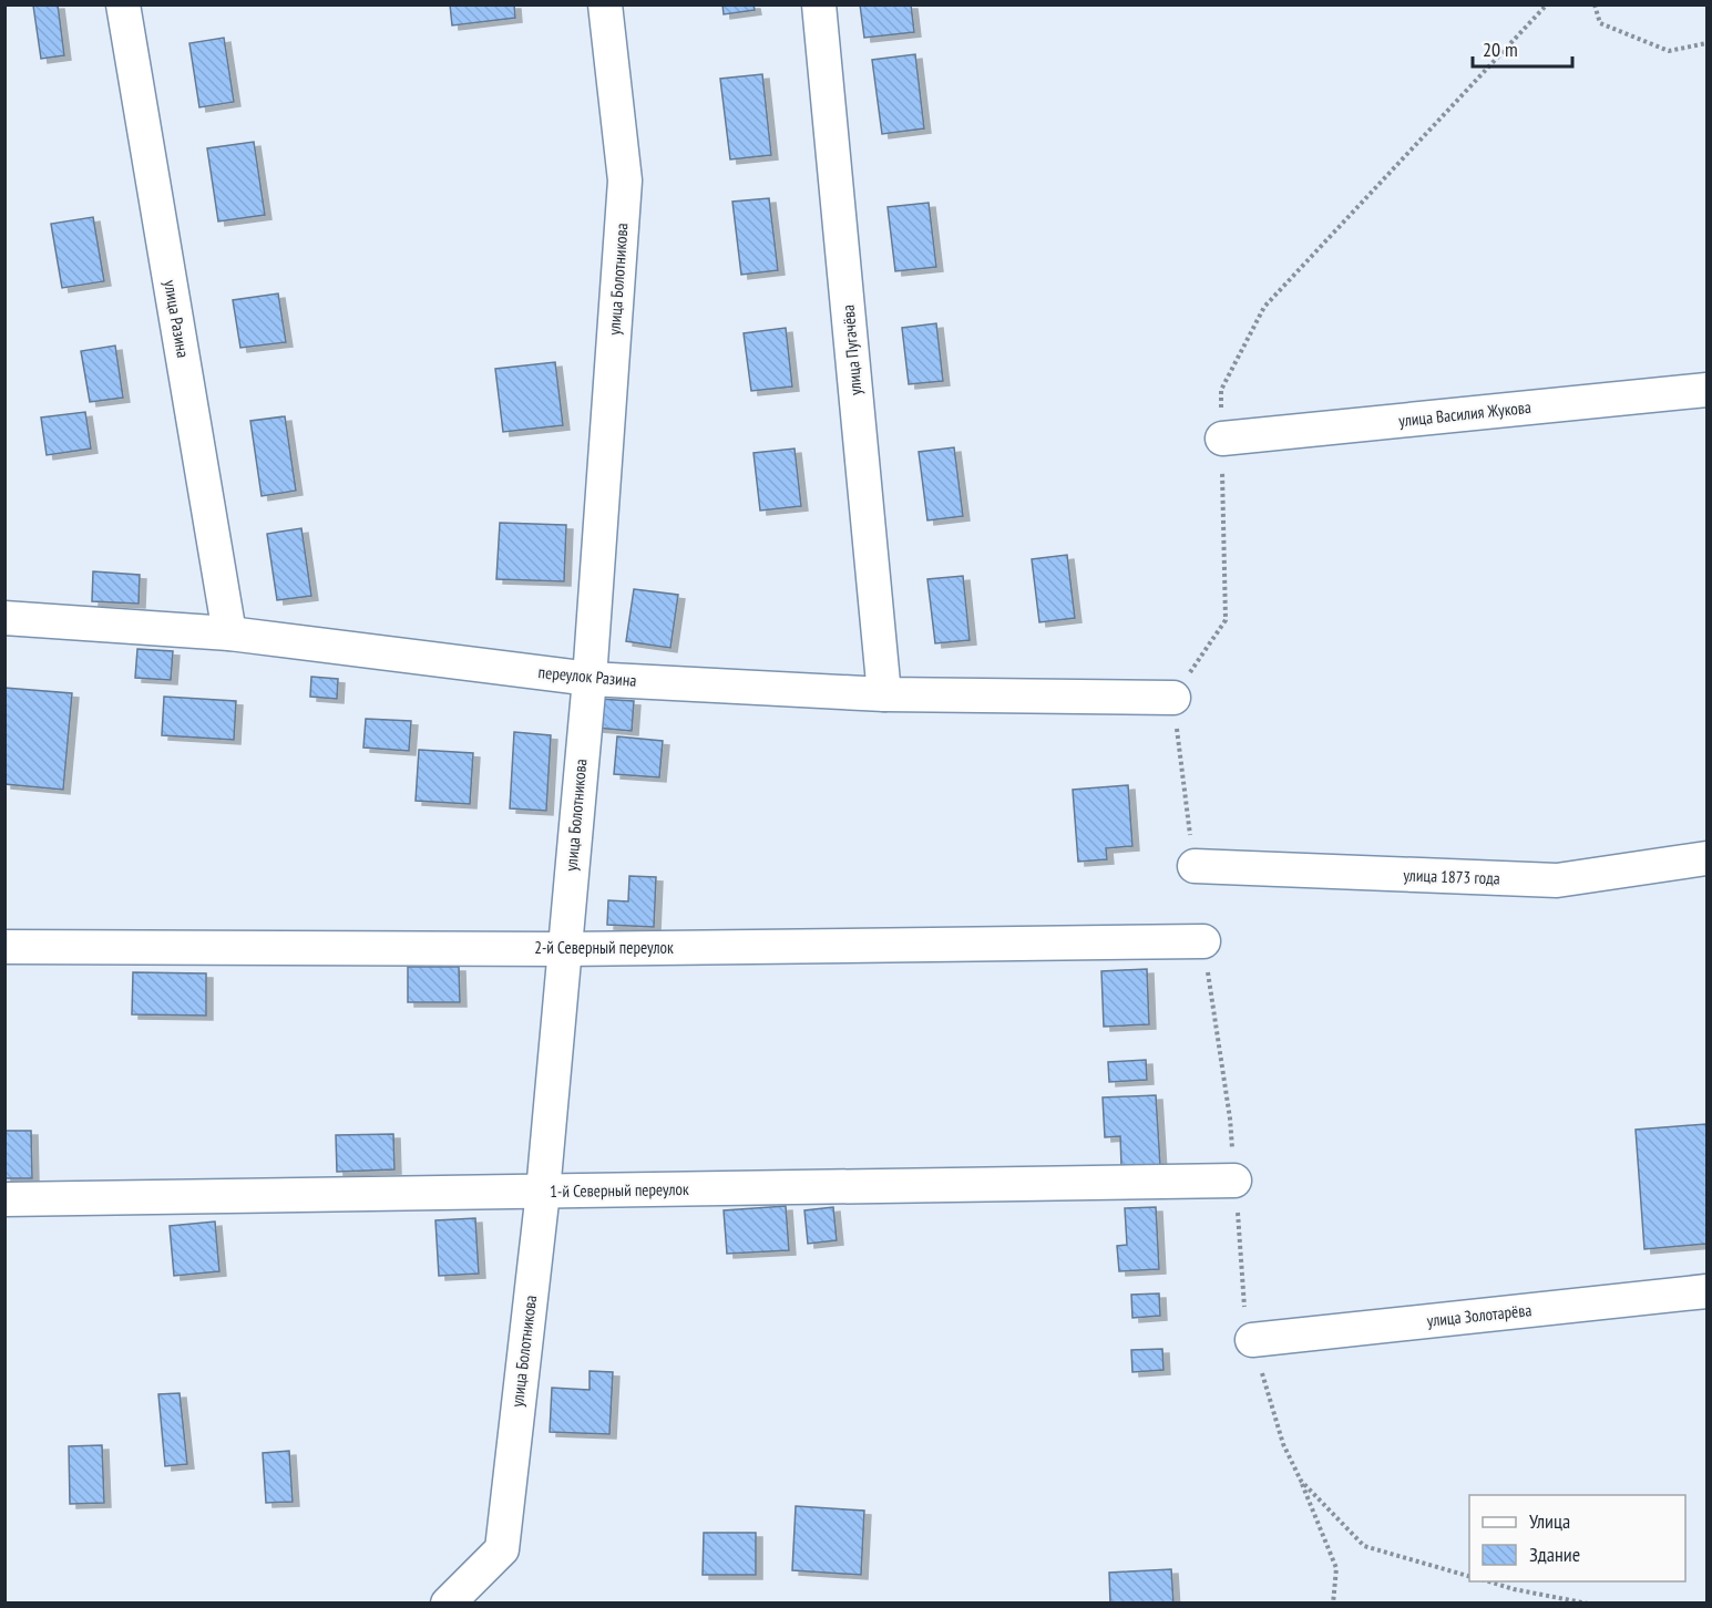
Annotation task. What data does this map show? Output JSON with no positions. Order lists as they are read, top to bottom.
{
  "streets": {
    "street": [
      "улица Болотникова",
      "улица Разина",
      "улица Пугачёва",
      "улица Василия Жукова",
      "переулок Разина",
      "улица 1873 года",
      "2-й Северный переулок",
      "1-й Северный переулок",
      "улица Золотарёва"
    ]
  },
  "crossings": [
    ["улица Болотникова", "переулок Разина"],
    ["улица Болотникова", "2-й Северный переулок"],
    ["улица Болотникова", "1-й Северный переулок"],
    ["улица Разина", "переулок Разина"],
    ["улица Пугачёва", "переулок Разина"]
  ],
  "legend": ["Улица", "Здание"],
  "scale_bar": "20 m"
}
